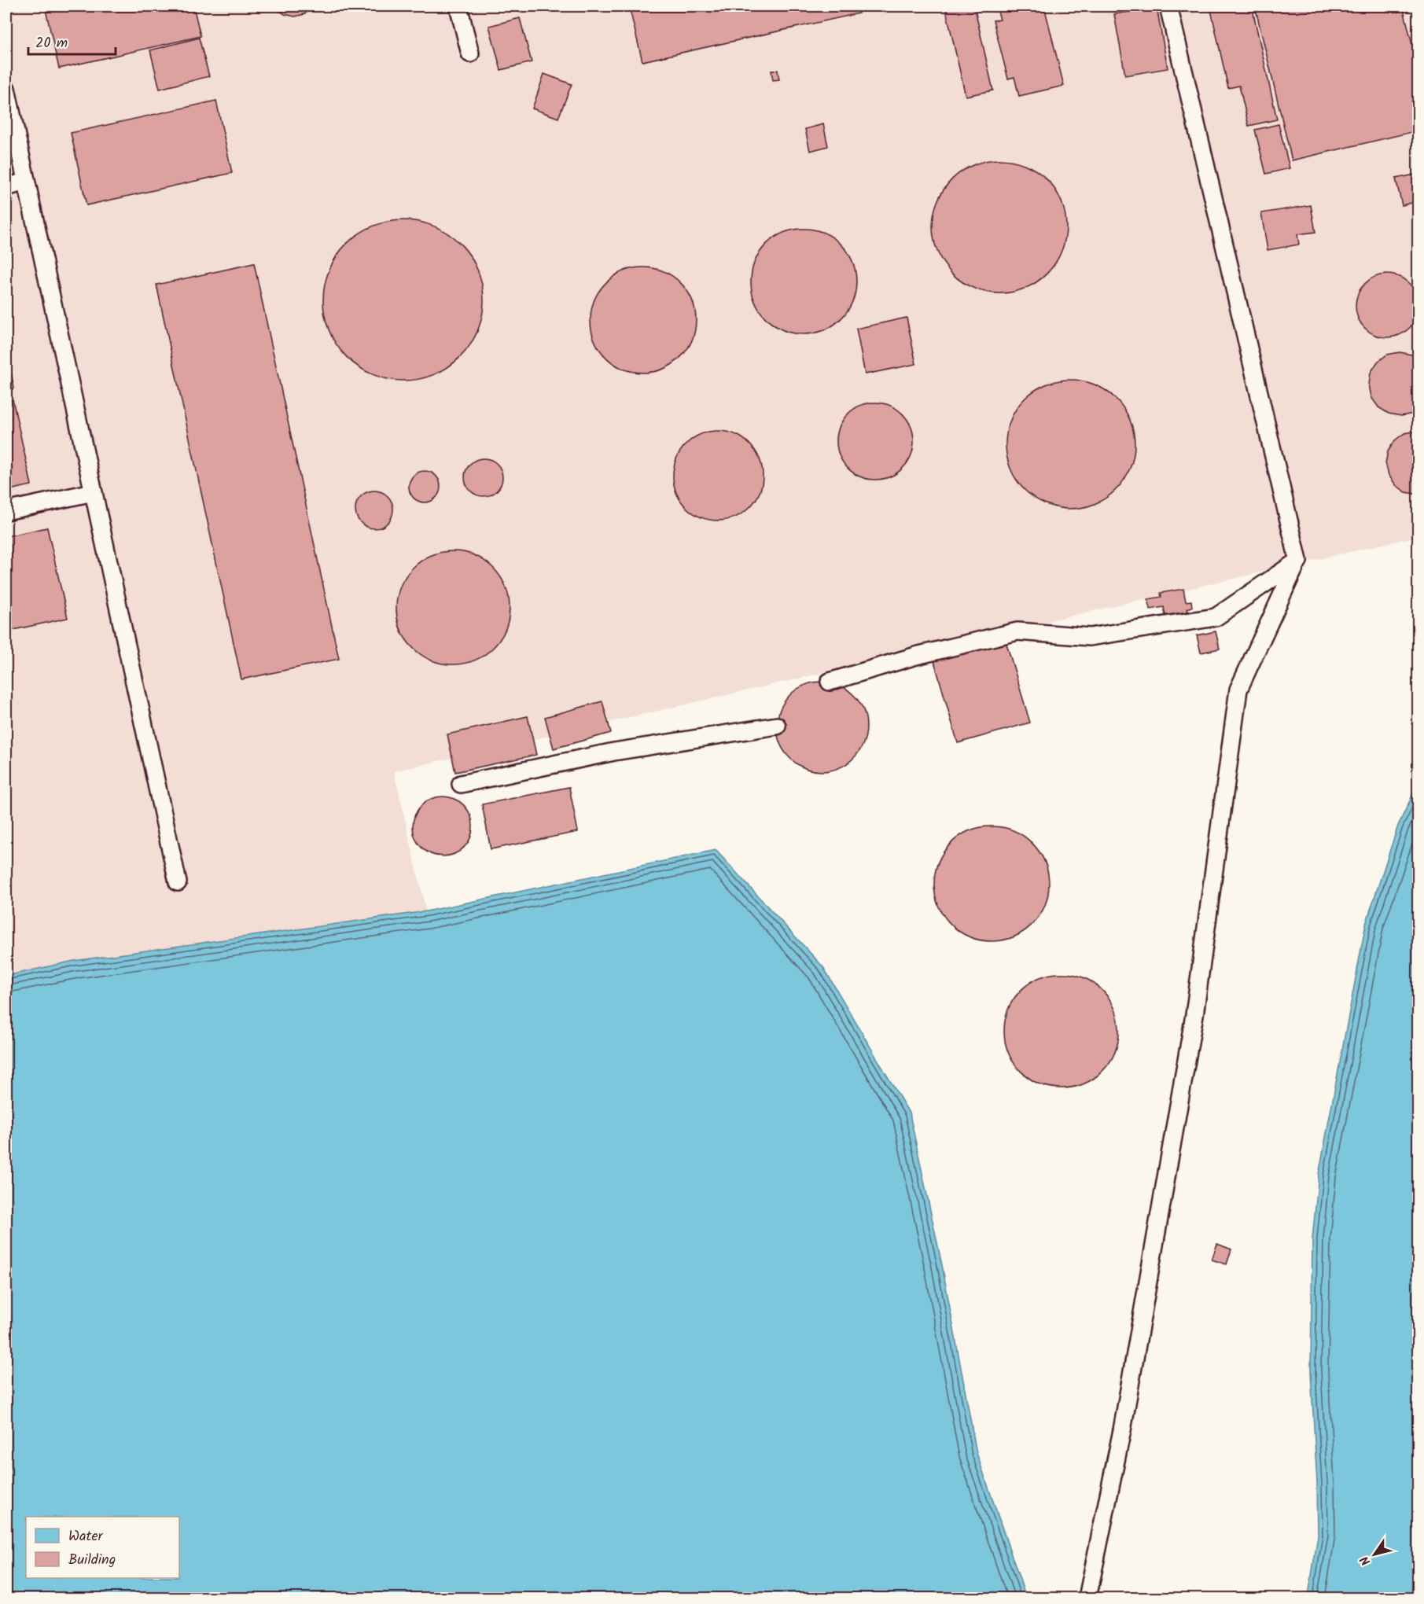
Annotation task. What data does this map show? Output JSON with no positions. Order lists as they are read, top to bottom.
{
  "legend": ["Water", "Building"],
  "scale_bar": "20 m",
  "north": "bottom left"
}
